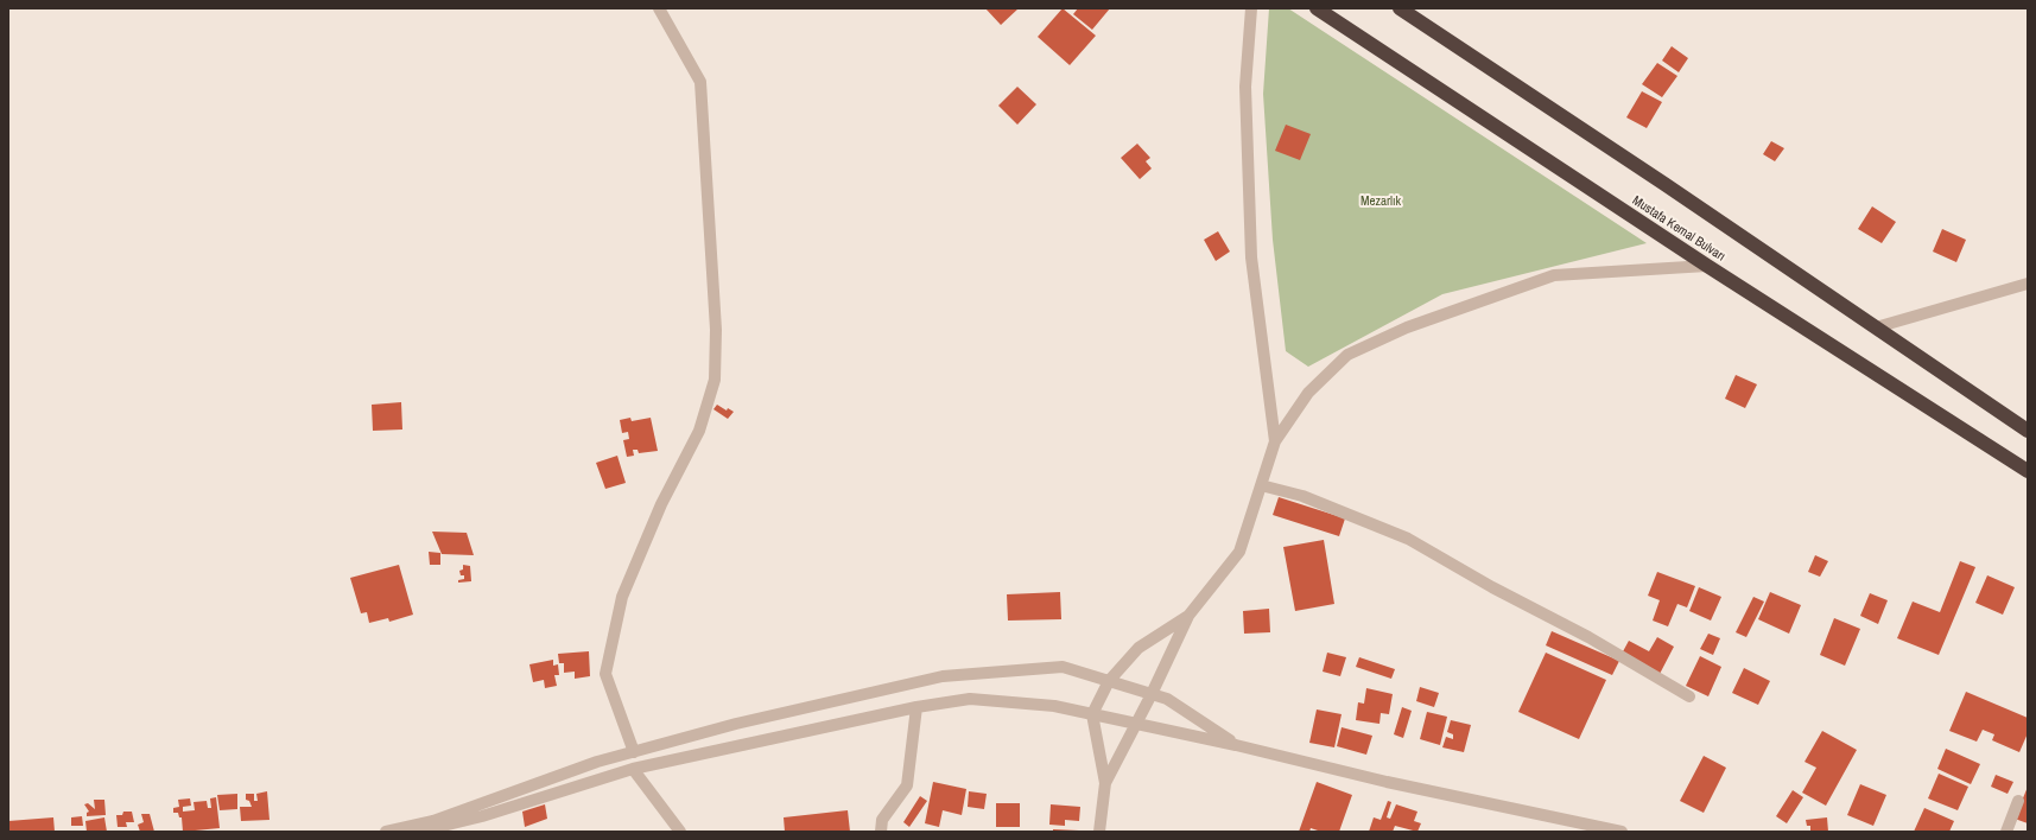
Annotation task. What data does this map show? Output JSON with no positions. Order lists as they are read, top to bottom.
{
  "streets": {
    "highway": ["Mustafa Kemal Bulvarı"]
  },
  "parks": ["Mezarlık"]
}
